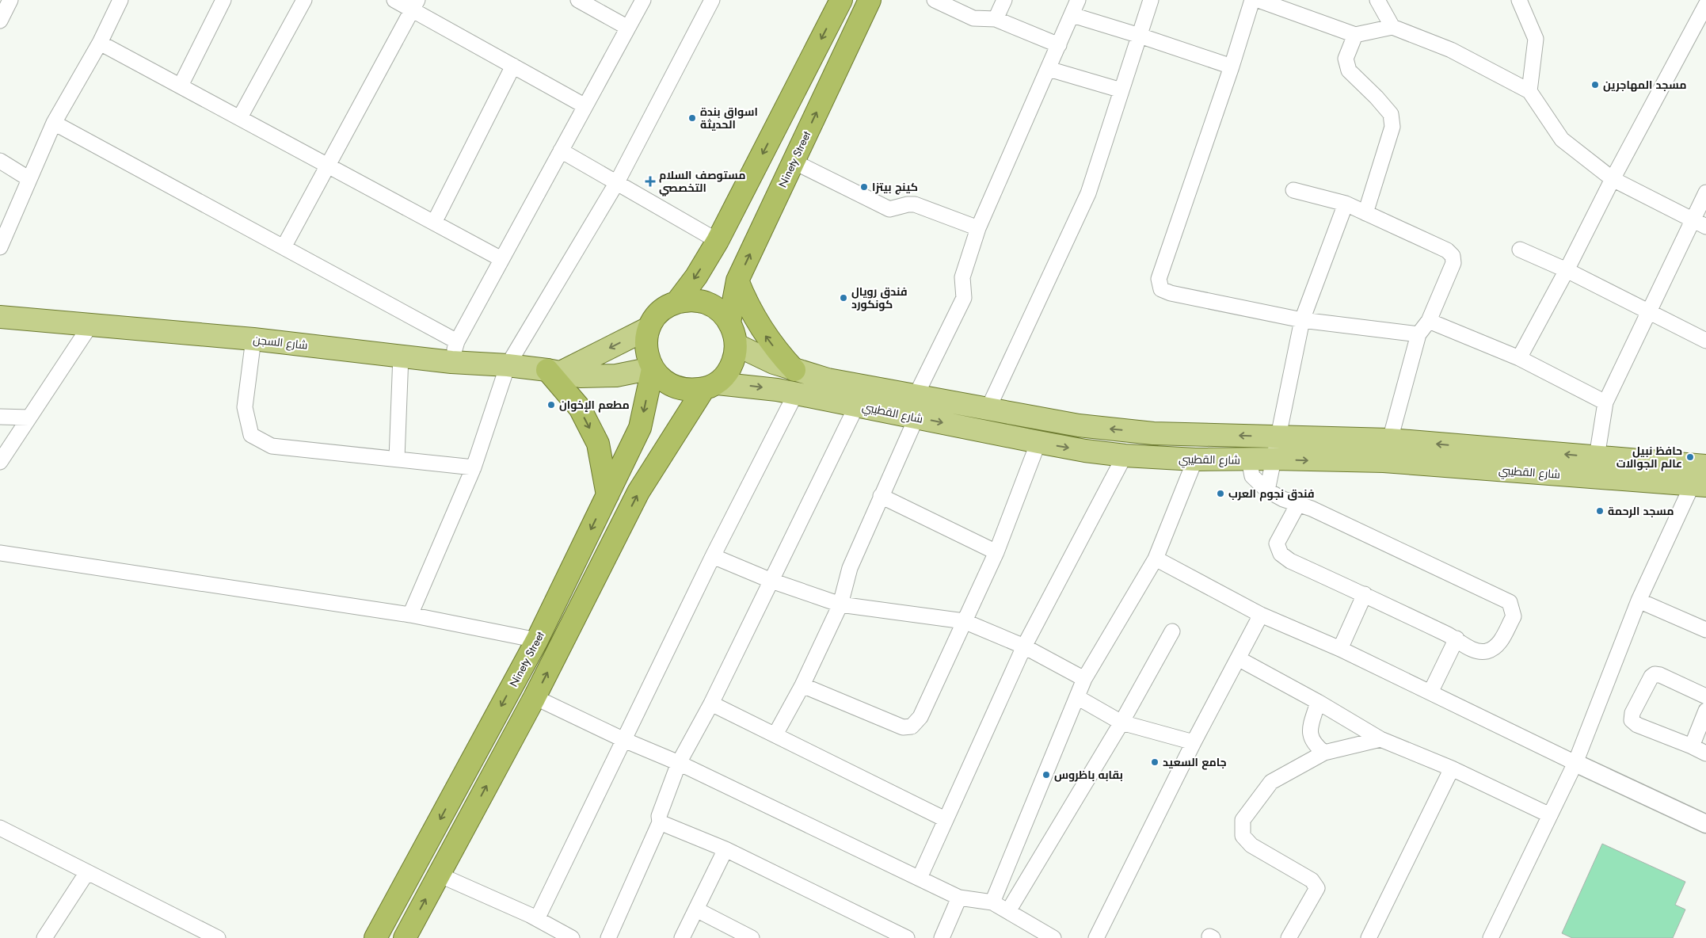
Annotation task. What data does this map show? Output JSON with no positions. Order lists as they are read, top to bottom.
{
  "streets": {
    "highway": ["Ninety Street"],
    "main road": ["شارع السجن", "شارع القطيبي"]
  },
  "crossings": [
    ["Ninety Street", "شارع السجن"],
    ["Ninety Street", "شارع القطيبي"],
    ["شارع السجن", "شارع القطيبي"]
  ],
  "places": {
    "other": [
      "مسجد المهاجرين",
      "اسواق بندة الحديثة",
      "كينج بيتزا",
      "فندق رويال كونكورد",
      "مطعم الإخوان",
      "حافظ نبيل عالم الجوالات",
      "فندق نجوم العرب",
      "مسجد الرحمة",
      "جامع السعيد",
      "بقابه باظروس"
    ],
    "health": ["مستوصف السلام التخصصي"]
  }
}
